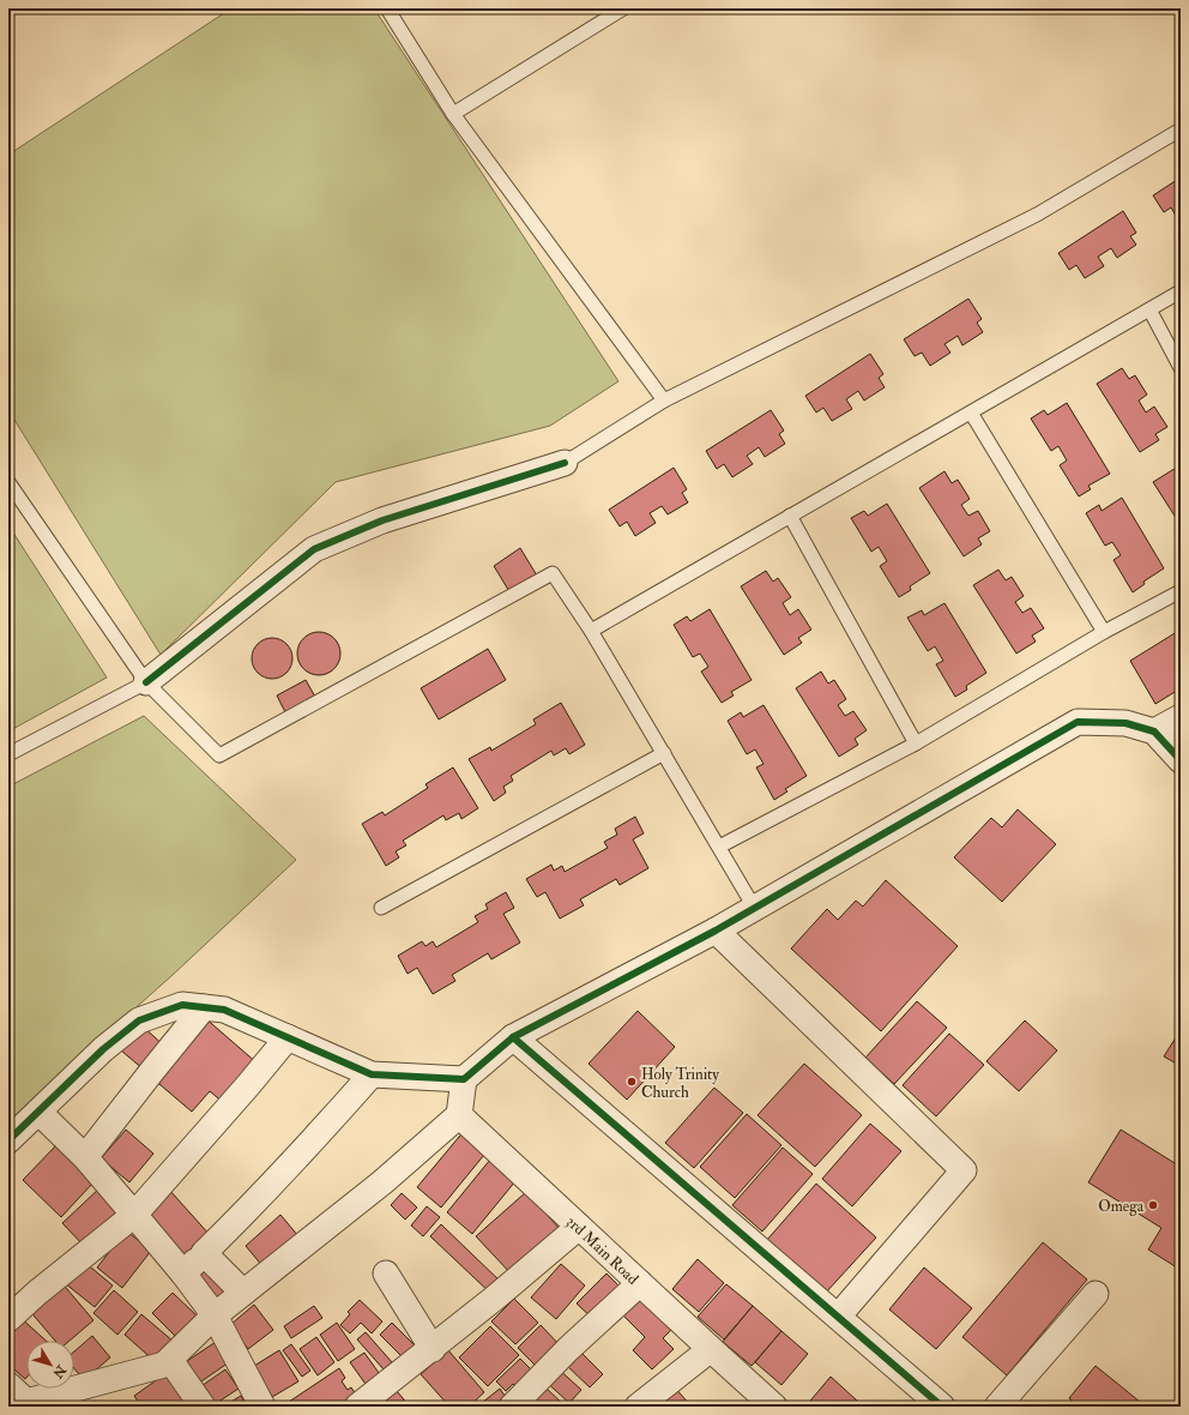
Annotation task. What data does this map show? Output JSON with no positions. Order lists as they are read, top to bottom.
{
  "streets": {
    "street": ["3rd Main Road"]
  },
  "places": ["Holy Trinity Church", "Omega"],
  "north": "bottom right"
}
